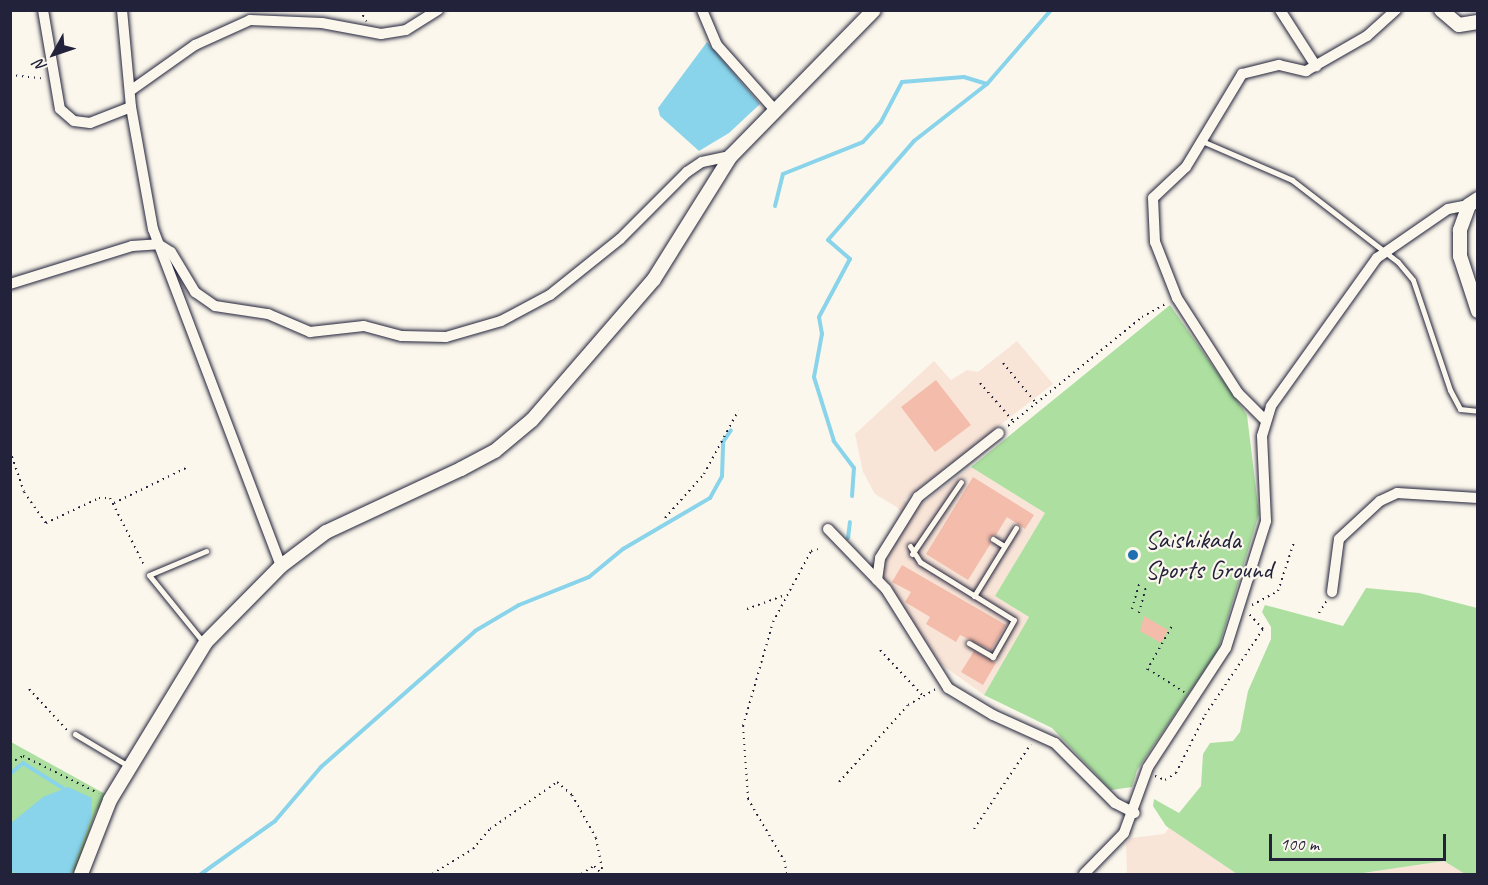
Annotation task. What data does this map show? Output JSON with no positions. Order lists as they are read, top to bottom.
{
  "places": ["Saishikada Sports Ground"],
  "scale_bar": "100 m",
  "north": "bottom left"
}
